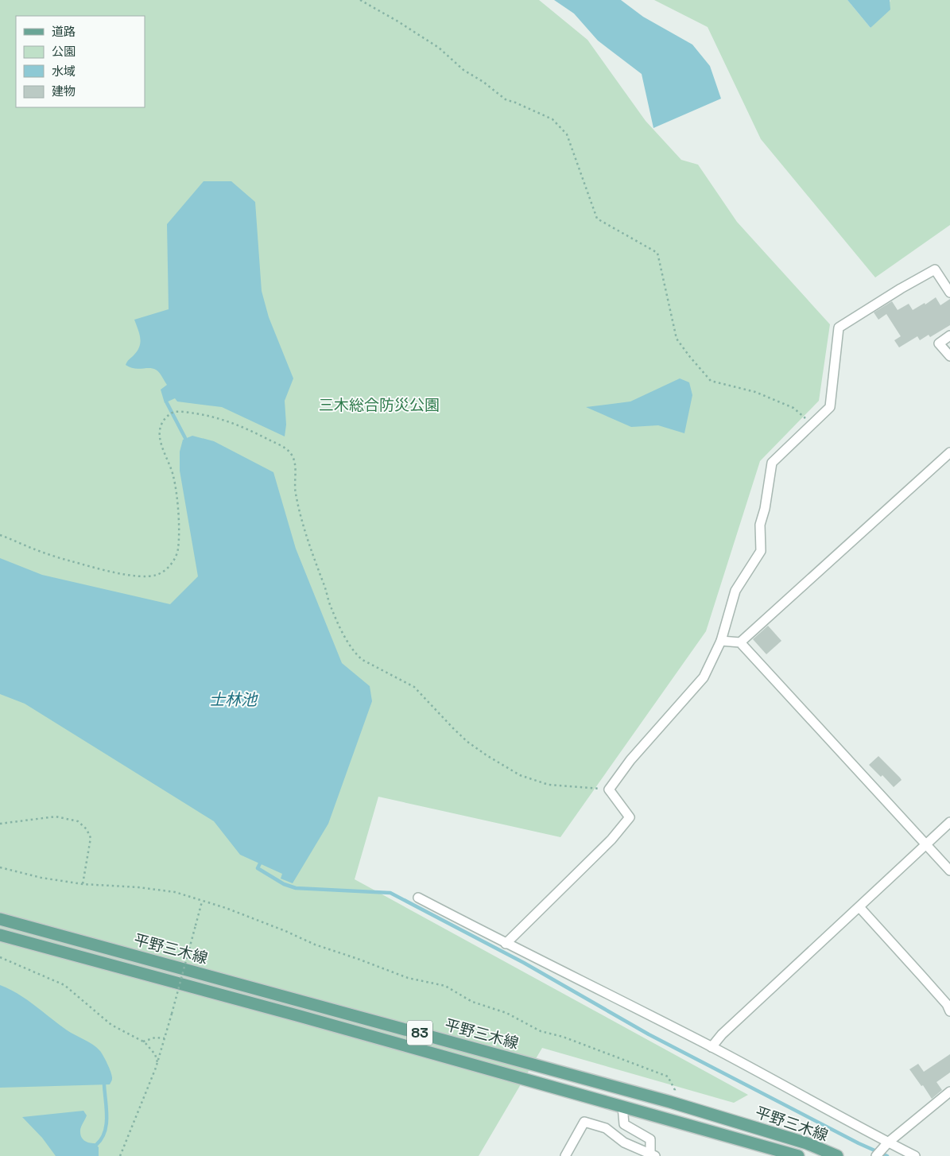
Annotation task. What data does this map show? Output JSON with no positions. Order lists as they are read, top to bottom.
{
  "streets": {
    "main road": ["平野三木線", "83"]
  },
  "water": ["士林池"],
  "parks": ["三木総合防災公園"],
  "legend": [
    "道路",
    "公園",
    "水域",
    "建物"
  ]
}
